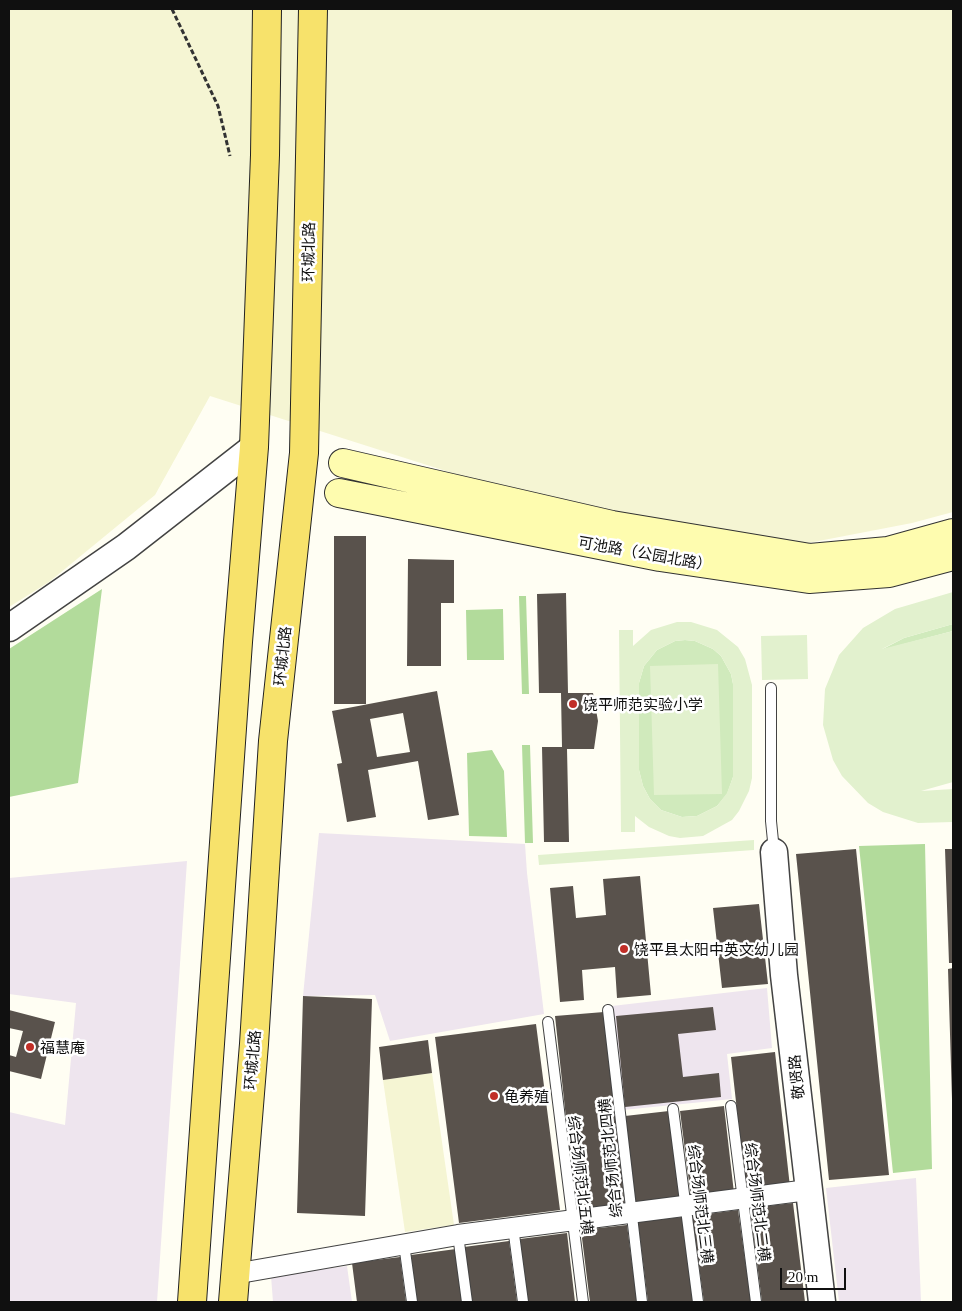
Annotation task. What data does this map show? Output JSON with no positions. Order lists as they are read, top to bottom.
{
  "streets": {
    "main road": ["环城北路", "可池路（公园北路）"],
    "street": ["敬贤路"],
    "lane": [
      "综合场师范北四横",
      "综合场师范北五横",
      "综合场师范北二横",
      "综合场师范北三横"
    ]
  },
  "places": [
    "饶平师范实验小学",
    "饶平县太阳中英文幼儿园",
    "福慧庵",
    "龟养殖"
  ],
  "scale_bar": "20 m"
}
